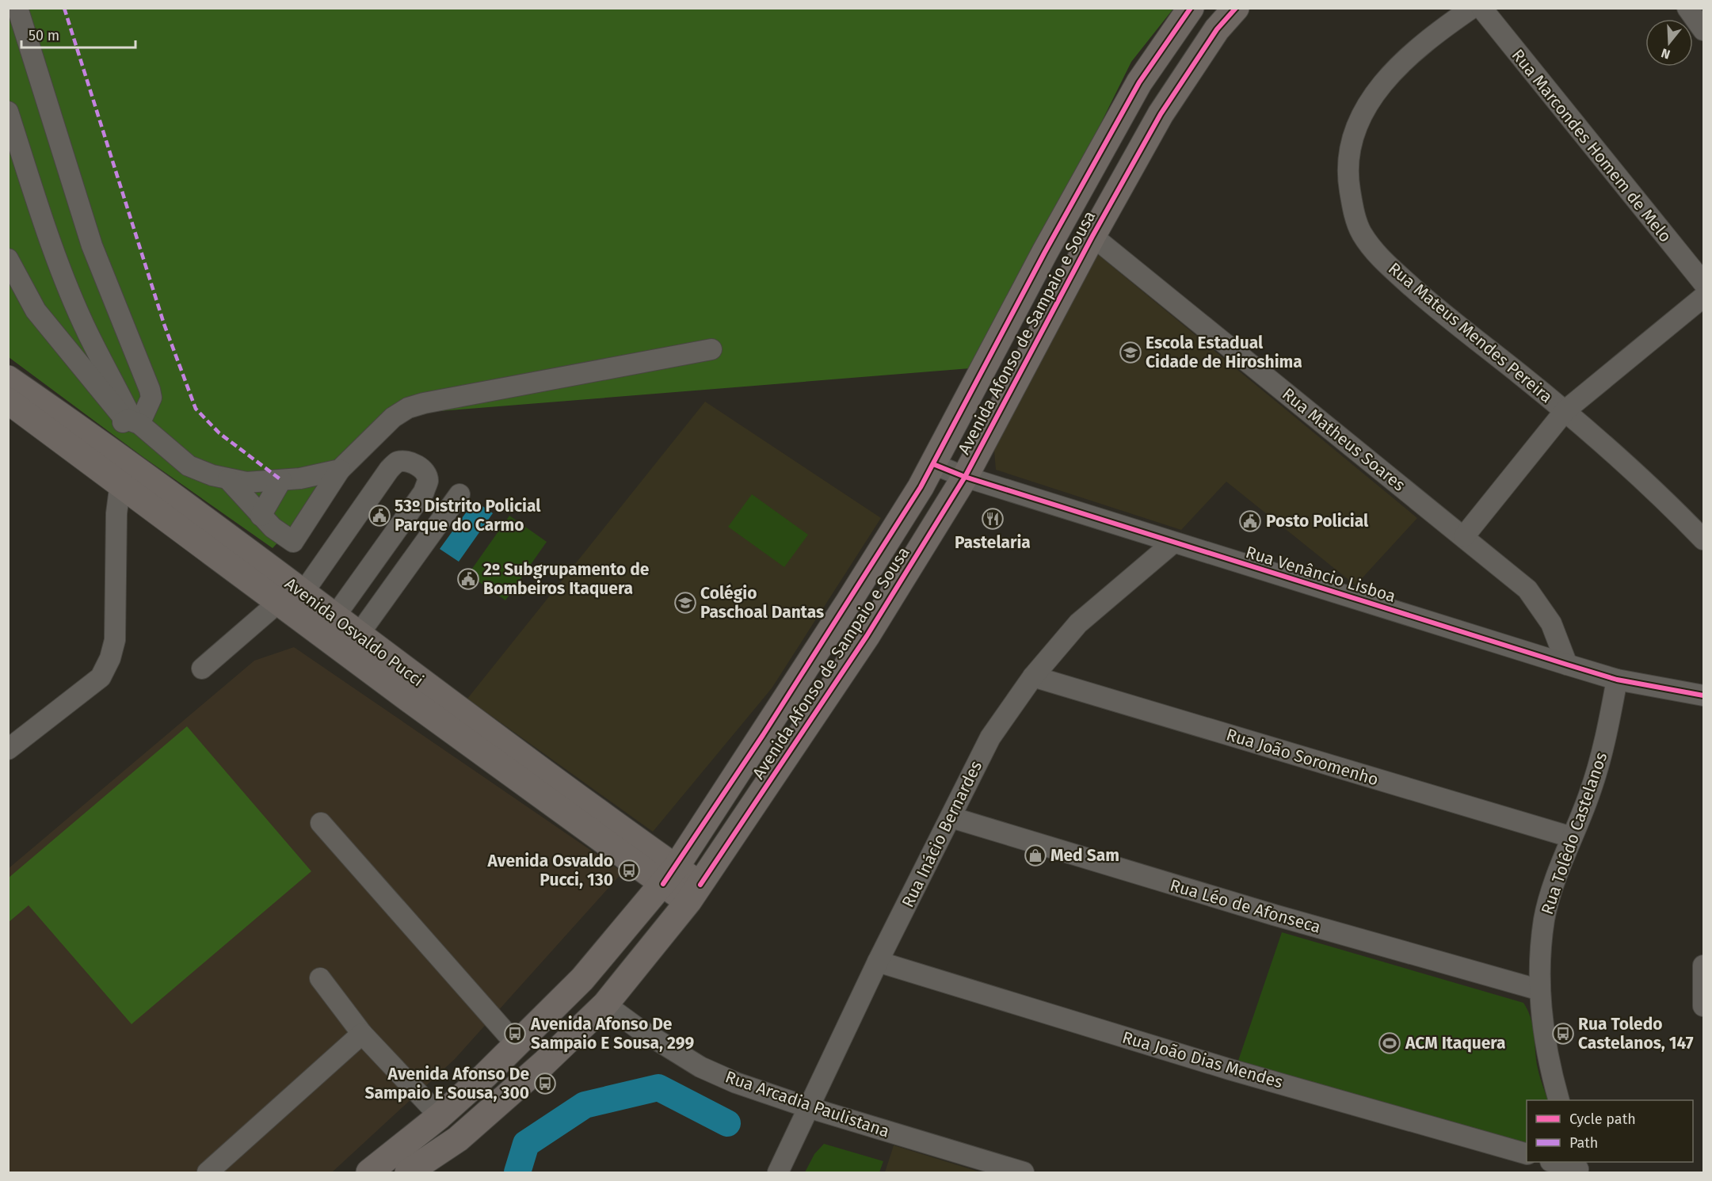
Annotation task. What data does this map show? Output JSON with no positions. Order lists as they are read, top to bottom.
{
  "streets": {
    "main road": ["Avenida Afonso de Sampaio e Sousa", "Avenida Osvaldo Pucci"],
    "street": [
      "Rua Marcondes Homem de Melo",
      "Rua Mateus Mendes Pereira",
      "Rua Matheus Soares",
      "Rua Venâncio Lisboa",
      "Rua João Soromenho",
      "Rua Tolêdo Castelanos",
      "Rua Inácio Bernardes",
      "Rua Léo de Afonseca",
      "Rua João Dias Mendes",
      "Rua Arcadia Paulistana"
    ]
  },
  "crossings": [
    ["Avenida Afonso de Sampaio e Sousa", "Rua Matheus Soares"],
    ["Avenida Afonso de Sampaio e Sousa", "Rua Venâncio Lisboa"],
    ["Avenida Afonso de Sampaio e Sousa", "Avenida Osvaldo Pucci"],
    ["Avenida Afonso de Sampaio e Sousa", "Rua Arcadia Paulistana"],
    ["Rua Matheus Soares", "Rua Venâncio Lisboa"],
    ["Rua Venâncio Lisboa", "Rua Tolêdo Castelanos"],
    ["Rua Venâncio Lisboa", "Rua Inácio Bernardes"],
    ["Rua João Soromenho", "Rua Tolêdo Castelanos"],
    ["Rua João Soromenho", "Rua Inácio Bernardes"],
    ["Rua Tolêdo Castelanos", "Rua Léo de Afonseca"],
    ["Rua Inácio Bernardes", "Rua Léo de Afonseca"],
    ["Rua Inácio Bernardes", "Rua João Dias Mendes"],
    ["Rua Inácio Bernardes", "Rua Arcadia Paulistana"]
  ],
  "places": {
    "school or university": ["Escola Estadual Cidade de Hiroshima", "Colégio Paschoal Dantas"],
    "public building": ["53º Distrito Policial Parque do Carmo", "Posto Policial", "2º Subgrupamento de Bombeiros Itaquera"],
    "restaurant": ["Pastelaria"],
    "shop": ["Med Sam"],
    "bus stop": [
      "Avenida Osvaldo Pucci, 130",
      "Avenida Afonso De Sampaio E Sousa, 299",
      "Rua Toledo Castelanos, 147",
      "Avenida Afonso De Sampaio E Sousa, 300"
    ],
    "sports": ["ACM Itaquera"]
  },
  "legend": ["Cycle path", "Path"],
  "scale_bar": "50 m",
  "north": "bottom"
}
